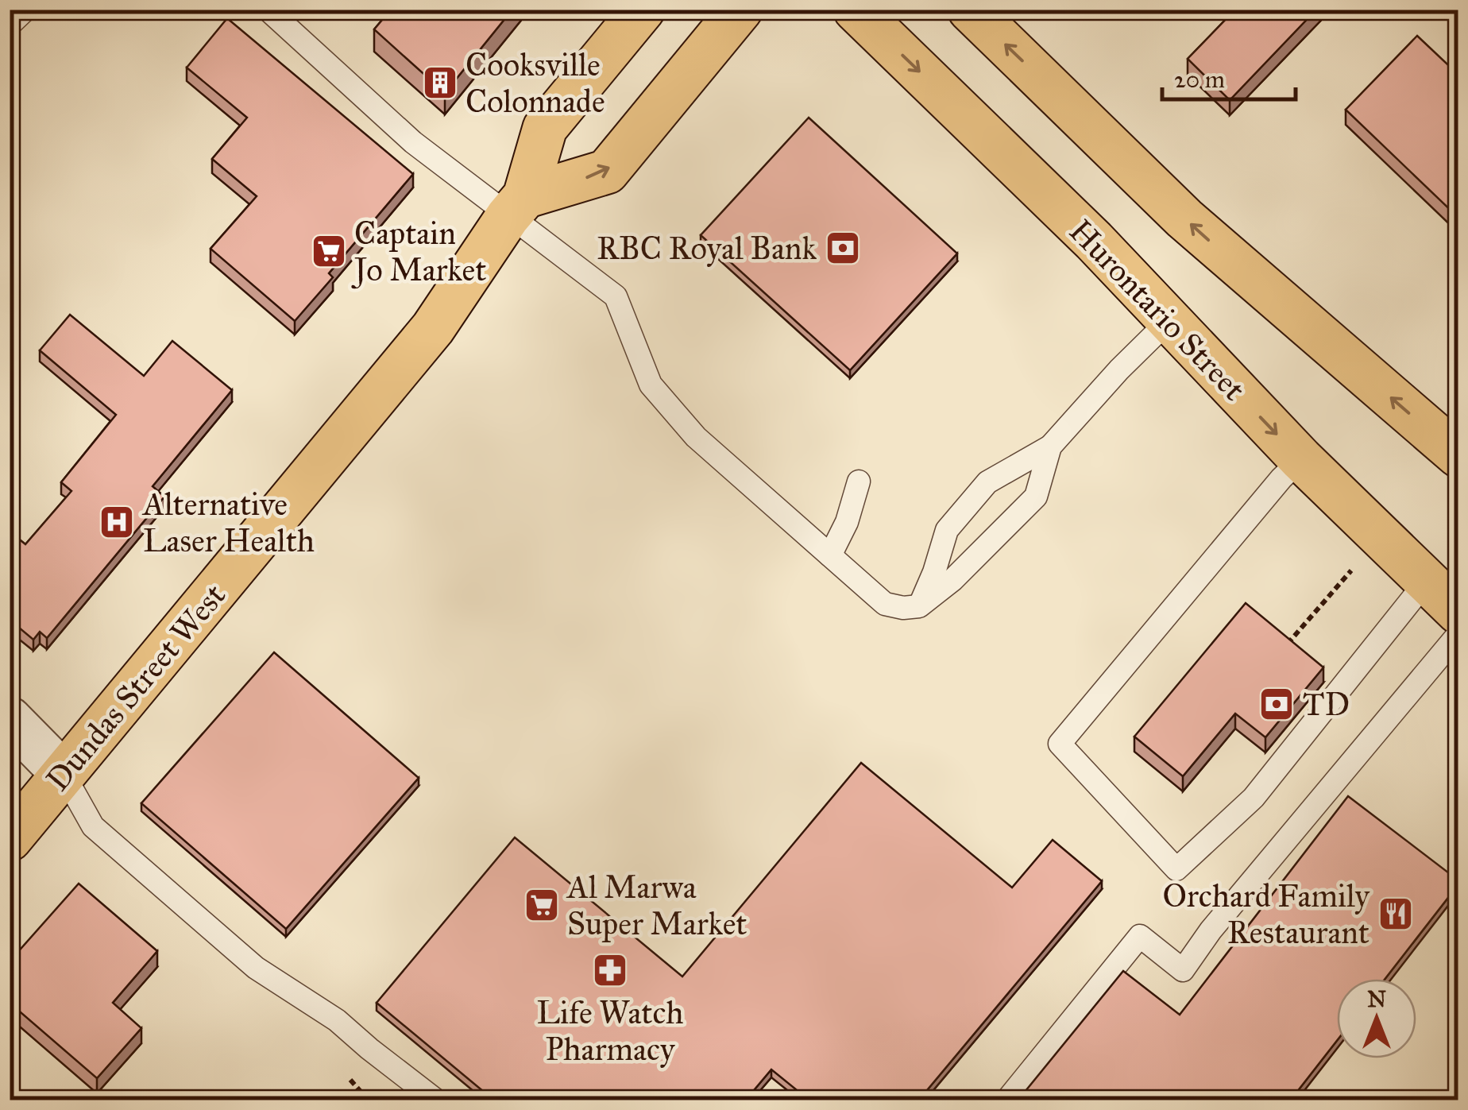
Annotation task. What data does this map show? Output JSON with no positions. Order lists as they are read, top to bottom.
{
  "streets": {
    "main road": ["Hurontario Street", "Dundas Street West"]
  },
  "places": {
    "building": ["Cooksville Colonnade"],
    "bank": ["RBC Royal Bank", "TD"],
    "supermarket": ["Captain Jo Market", "Al Marwa Super Market"],
    "hospital": ["Alternative Laser Health"],
    "restaurant": ["Orchard Family Restaurant"],
    "pharmacy": ["Life Watch Pharmacy"]
  },
  "scale_bar": "20 m",
  "north": "top"
}
